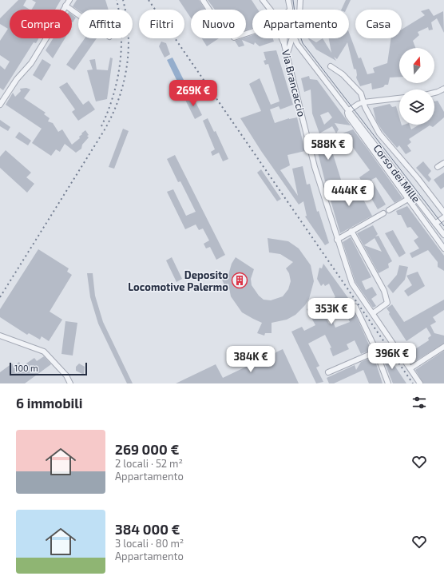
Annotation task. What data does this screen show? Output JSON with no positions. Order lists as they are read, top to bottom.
{
  "streets": {
    "street": ["Via Brancaccio", "Corso dei Mille"]
  },
  "crossings": [
    ["Via Brancaccio", "Corso dei Mille"]
  ],
  "places": {
    "building": ["Deposito Locomotive Palermo"]
  },
  "scale_bar": "100 m",
  "north": "top",
  "page": {
    "chip": [
      "Compra",
      "Affitta",
      "Filtri",
      "Nuovo",
      "Appartamento",
      "Casa"
    ],
    "price": [
      "269K €",
      "588K €",
      "444K €",
      "353K €",
      "396K €",
      "384K €"
    ],
    "scale": "100 m",
    "heading": "6 immobili",
    "list": [
      {
        "name": "269 000 €",
        "note": "2 locali · 52 m² · Appartamento"
      },
      {
        "name": "384 000 €",
        "note": "3 locali · 80 m² · Appartamento"
      }
    ]
  }
}
